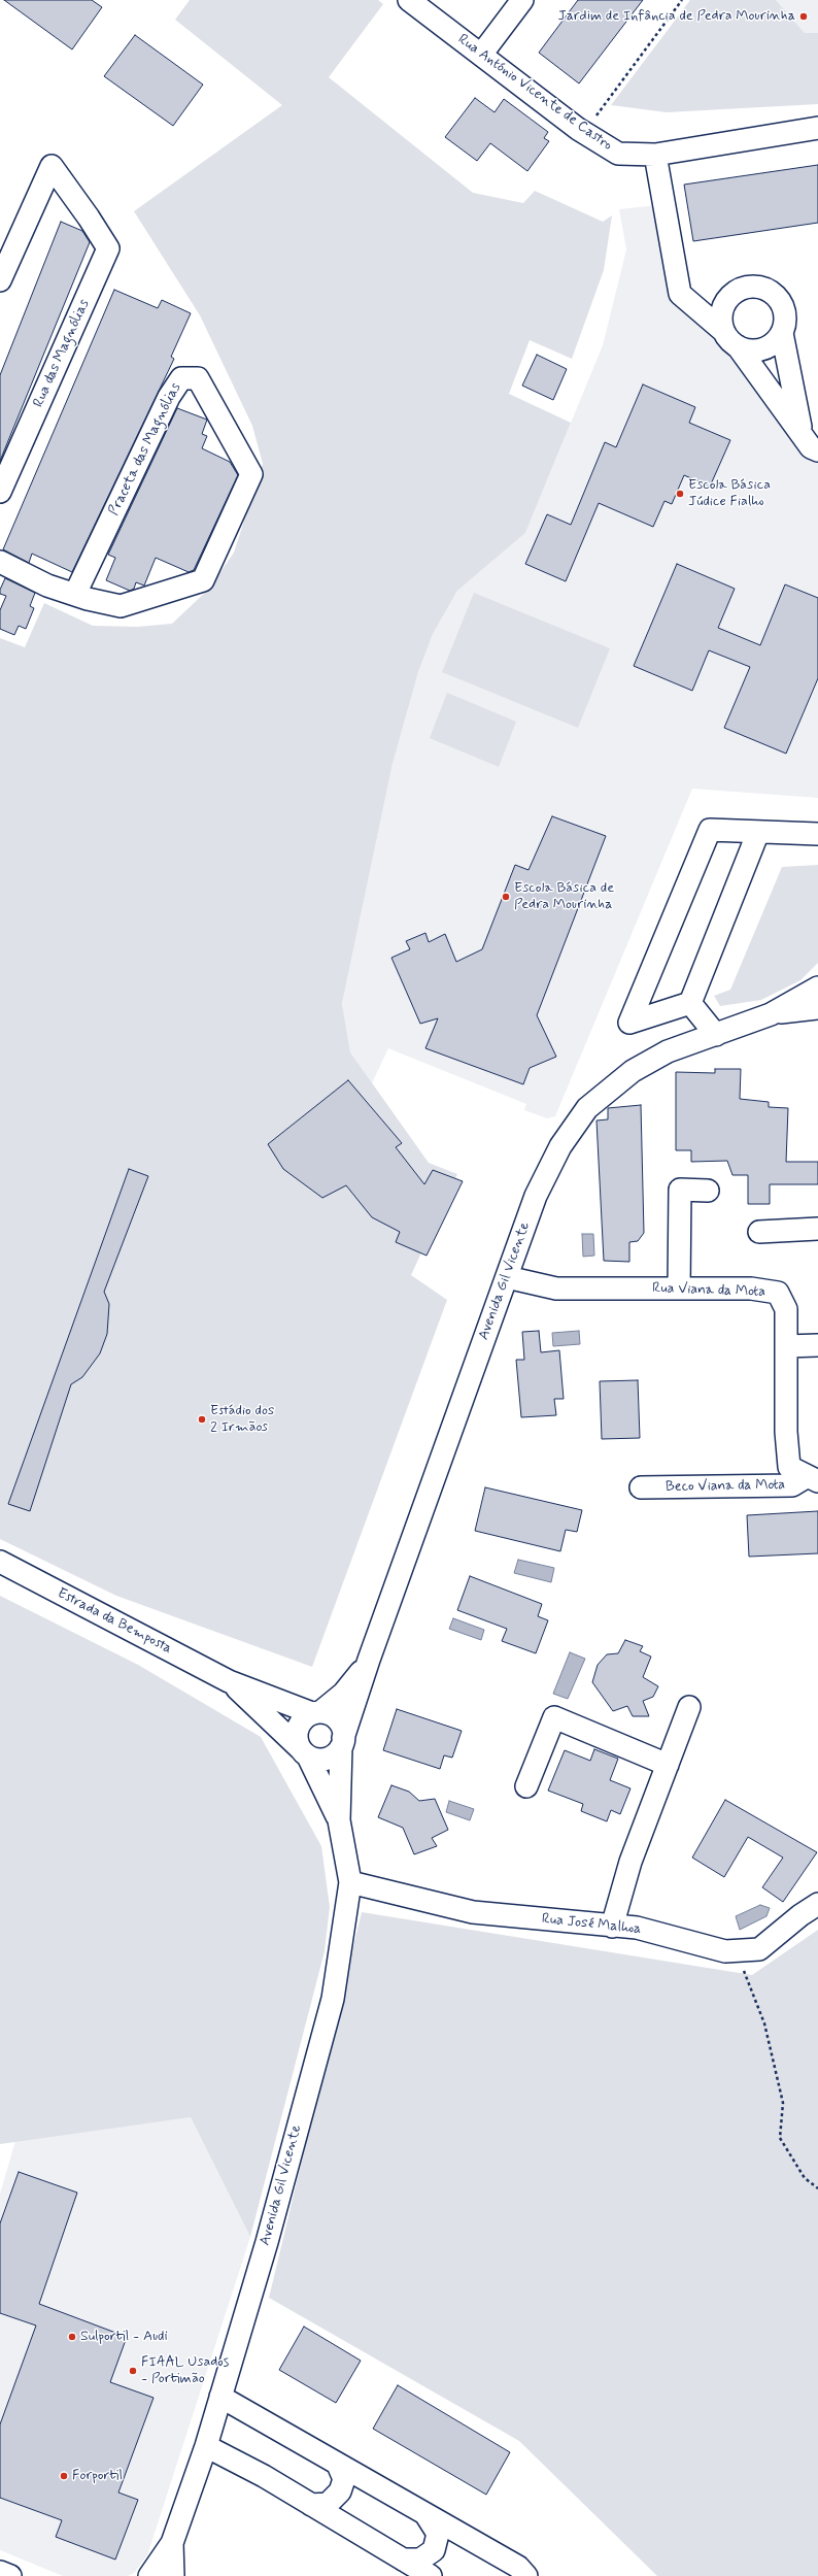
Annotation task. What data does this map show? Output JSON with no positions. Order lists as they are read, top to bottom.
{
  "streets": {
    "street": [
      "Rua António Vicente de Castro",
      "Rua das Magnólias",
      "Praceta das Magnólias",
      "Avenida Gil Vicente",
      "Rua Viana da Mota",
      "Beco Viana da Mota",
      "Estrada da Bemposta",
      "Rua José Malhoa"
    ]
  },
  "crossings": [
    ["Avenida Gil Vicente", "Rua Viana da Mota"],
    ["Avenida Gil Vicente", "Rua José Malhoa"],
    ["Rua Viana da Mota", "Beco Viana da Mota"]
  ],
  "places": [
    "Jardim de Infância de Pedra Mourinha",
    "Escola Básica Júdice Fialho",
    "Escola Básica de Pedra Mourinha",
    "Estádio dos 2 Irmãos",
    "Sulportil - Audi",
    "FIAAL Usados - Portimão",
    "Forportil"
  ]
}
